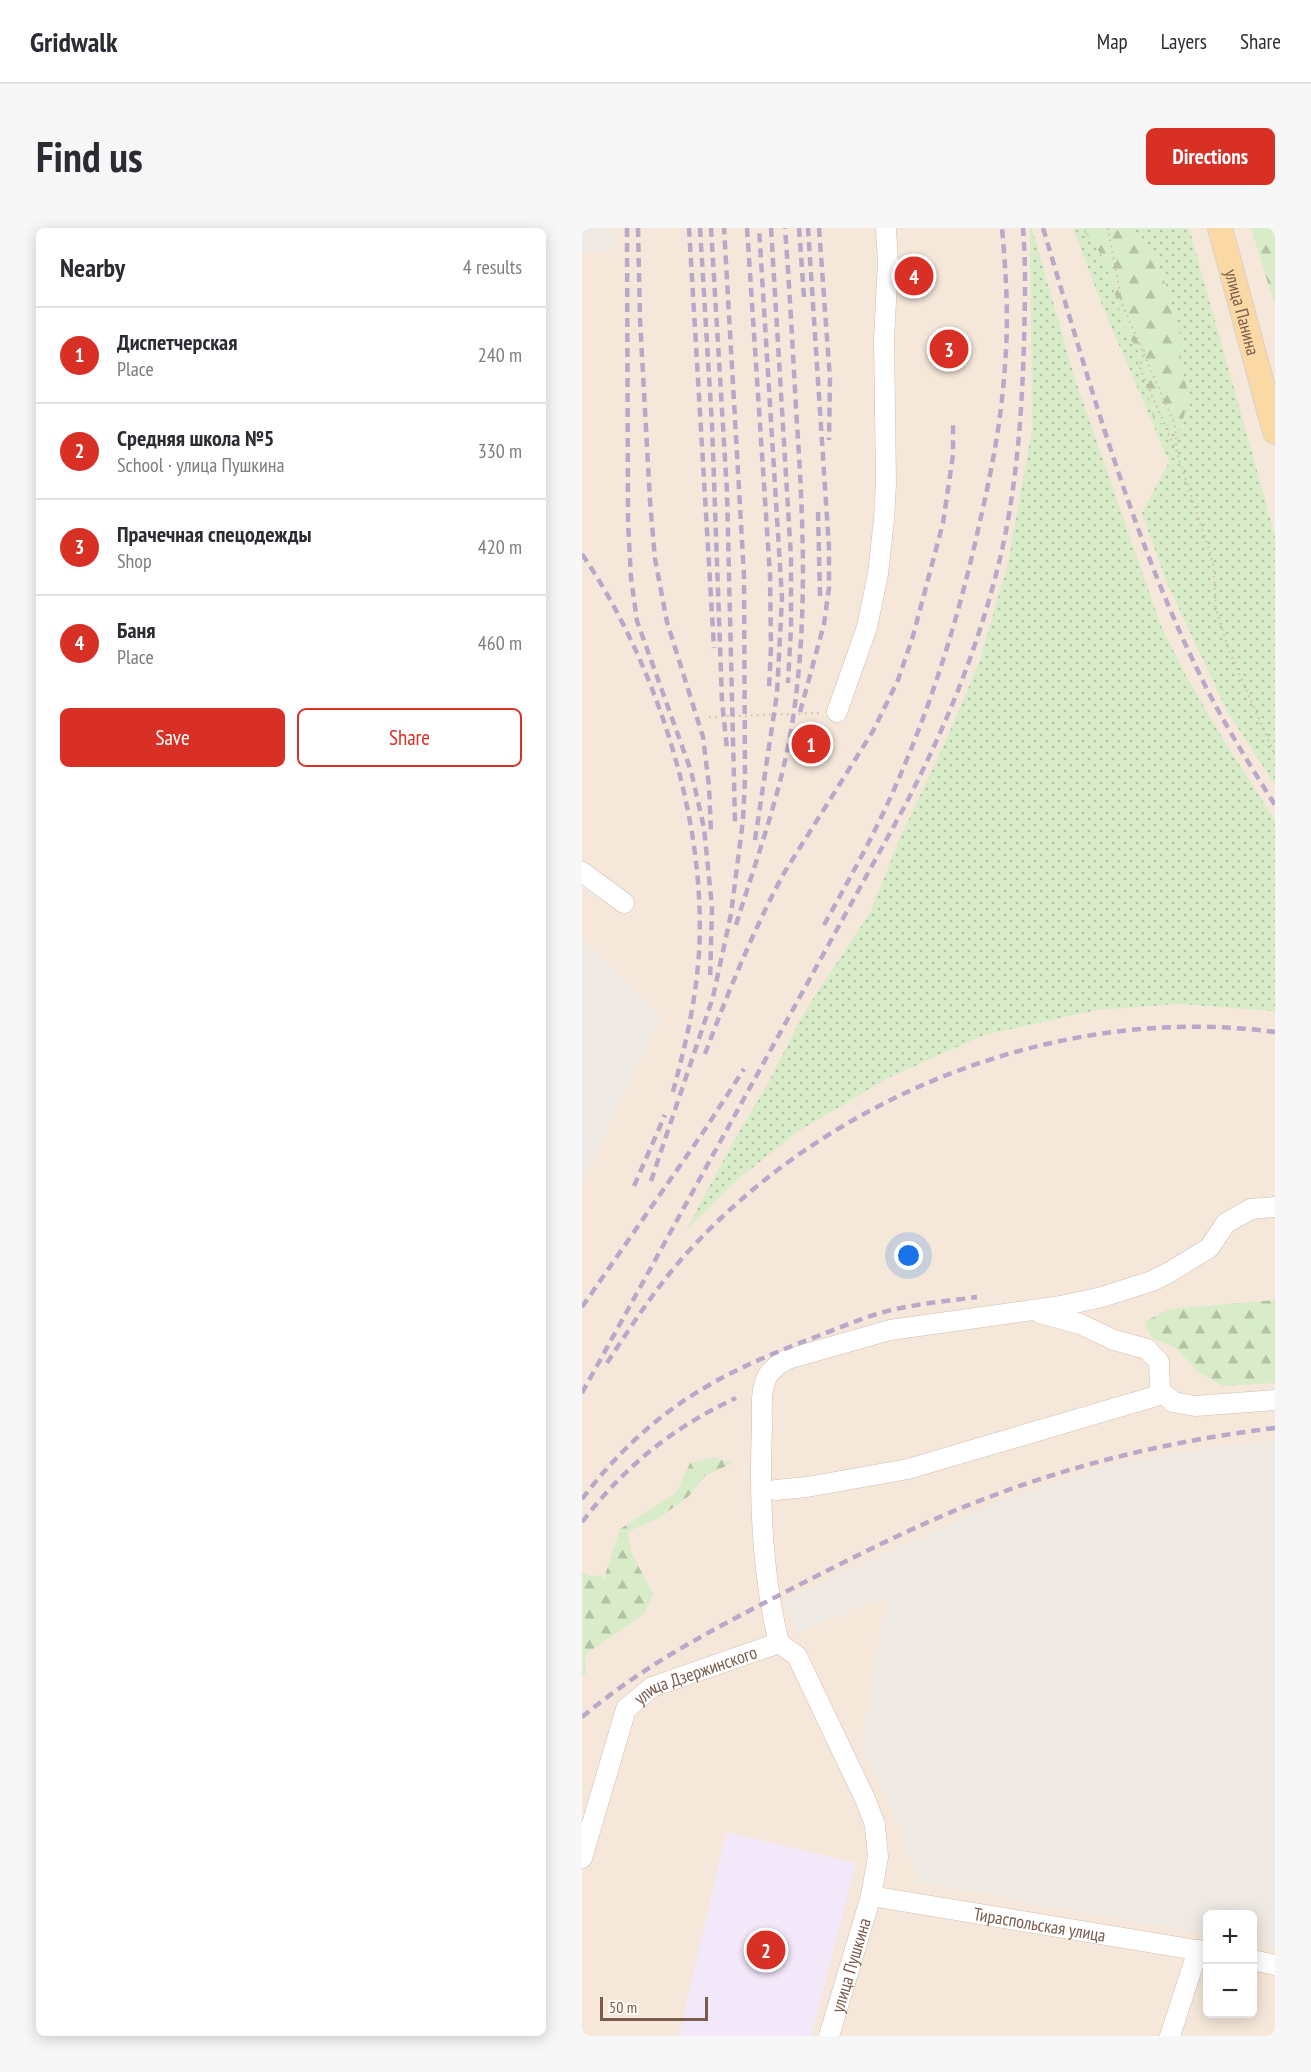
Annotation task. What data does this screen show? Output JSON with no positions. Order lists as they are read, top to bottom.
{
  "streets": {
    "main road": ["улица Панина"],
    "street": ["улица Дзержинского", "Тираспольская улица", "улица Пушкина"]
  },
  "crossings": [
    ["улица Дзержинского", "улица Пушкина"],
    ["Тираспольская улица", "улица Пушкина"]
  ],
  "scale_bar": "50 m",
  "page": {
    "header": "Gridwalk",
    "nav": ["Map", "Layers", "Share"],
    "buttons": [
      "Directions",
      ["Save", "Share"]
    ],
    "title": "Find us",
    "heading": ["Nearby", "4 results"],
    "pins": [
      "4",
      "3",
      "1",
      "2"
    ],
    "list": [
      {
        "mark": "1",
        "name": "Диспетчерская",
        "note": "Place",
        "value": "240 m"
      },
      {
        "mark": "2",
        "name": "Средняя школа №5",
        "note": "School · улица Пушкина",
        "value": "330 m"
      },
      {
        "mark": "3",
        "name": "Прачечная спецодежды",
        "note": "Shop",
        "value": "420 m"
      },
      {
        "mark": "4",
        "name": "Баня",
        "note": "Place",
        "value": "460 m"
      }
    ],
    "map_buttons": ["+", "−"],
    "scale": "50 m"
  }
}
